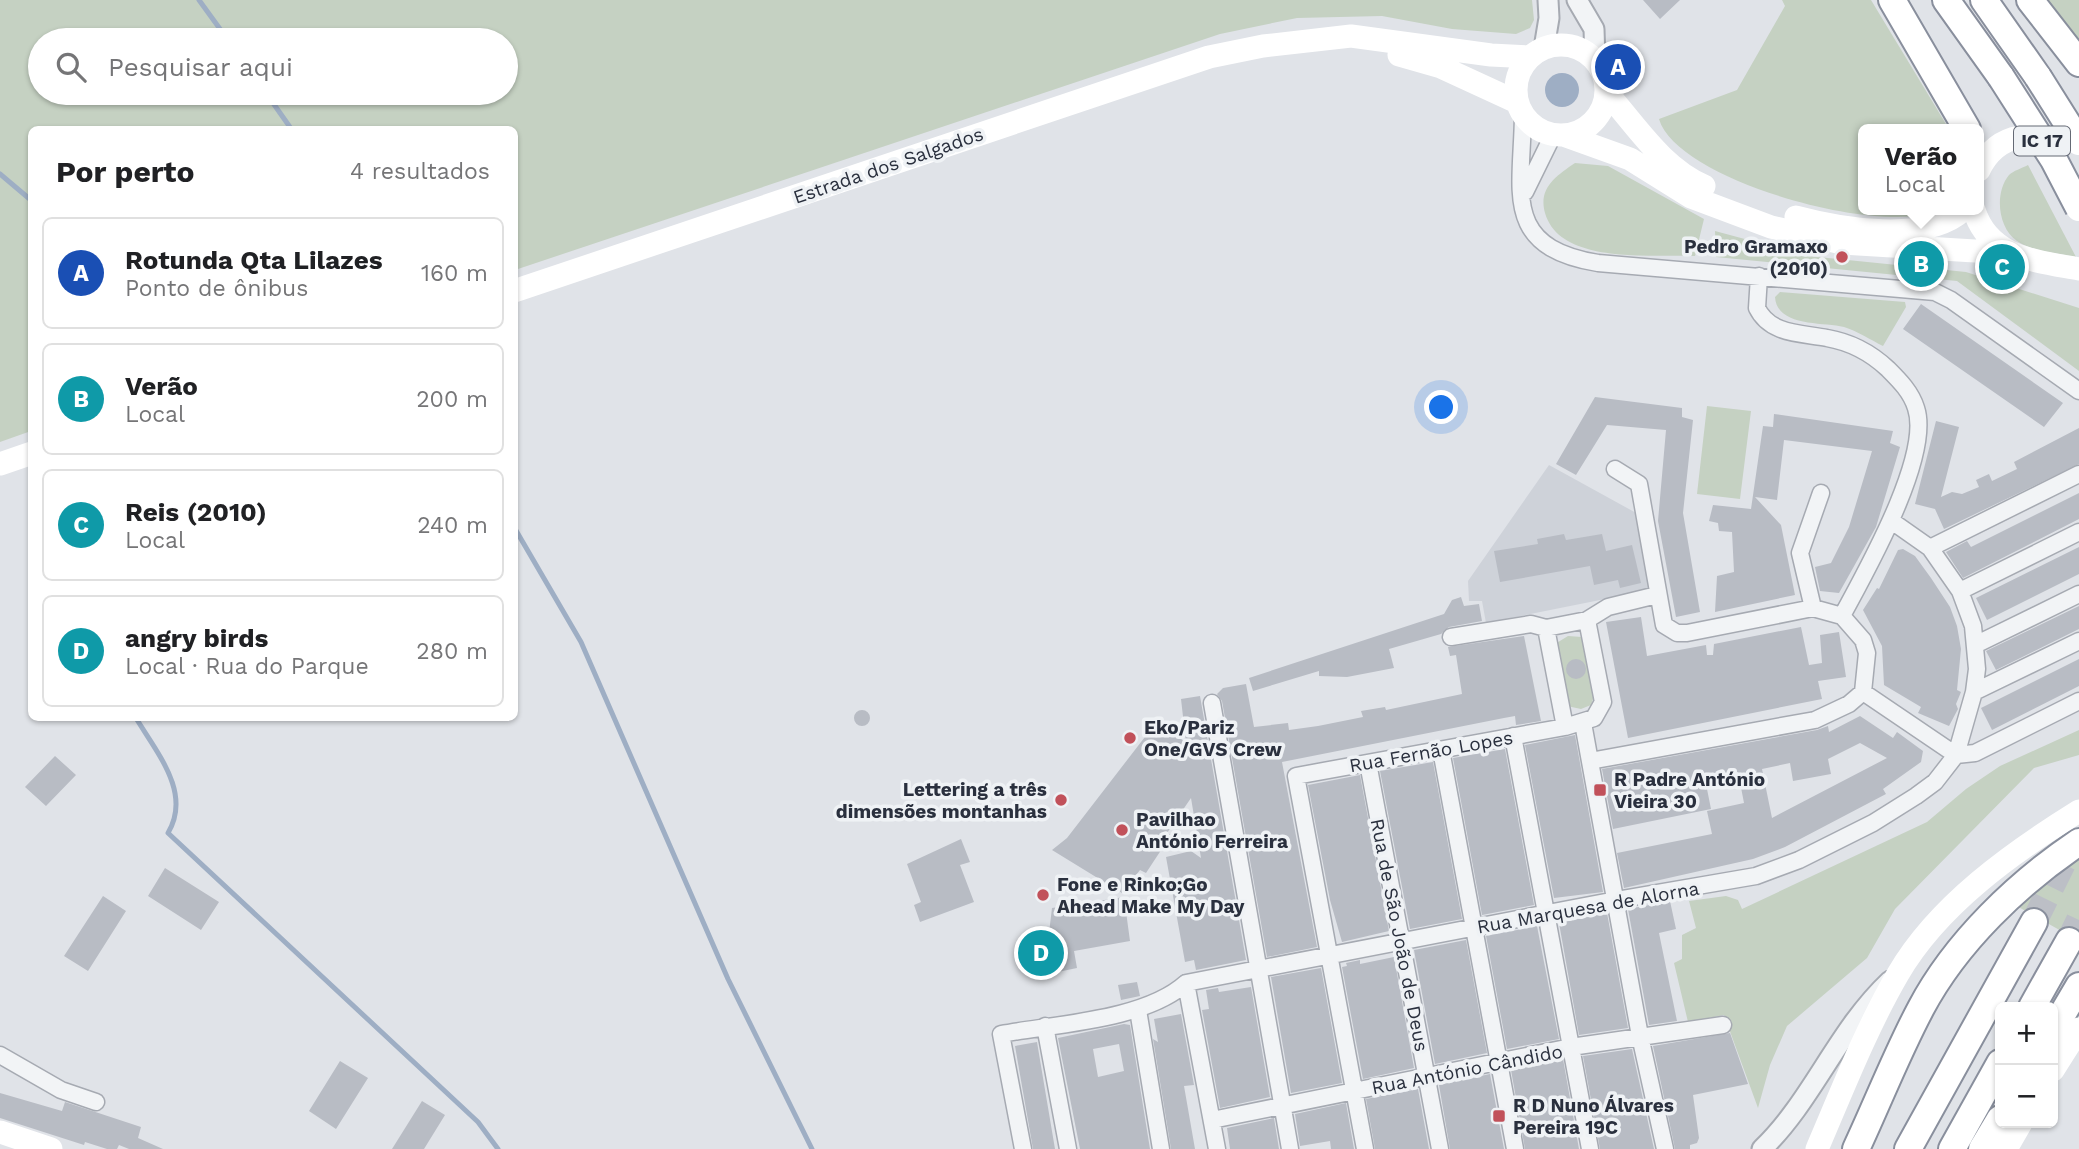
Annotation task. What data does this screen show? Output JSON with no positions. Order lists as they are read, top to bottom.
{
  "streets": {
    "highway": ["IC 17"],
    "main road": ["Estrada dos Salgados"],
    "street": [
      "Rua Fernão Lopes",
      "Rua Marquesa de Alorna",
      "Rua de São João de Deus",
      "Rua António Cândido"
    ]
  },
  "crossings": [
    ["Rua Fernão Lopes", "Rua Marquesa de Alorna"],
    ["Rua Fernão Lopes", "Rua de São João de Deus"],
    ["Rua Marquesa de Alorna", "Rua de São João de Deus"],
    ["Rua de São João de Deus", "Rua António Cândido"]
  ],
  "places": {
    "other": [
      "Pedro Gramaxo (2010)",
      "Eko/Pariz One/GVS Crew",
      "Lettering a três dimensões montanhas",
      "Pavilhao António Ferreira",
      "Fone e Rinko;Go Ahead Make My Day"
    ],
    "transit": ["R Padre António Vieira 30", "R D Nuno Álvares Pereira 19C"]
  },
  "page": {
    "search": "Pesquisar aqui",
    "pins": [
      "A",
      "B",
      "C",
      "D"
    ],
    "popup": ["Verão", "Local"],
    "heading": ["Por perto", "4 resultados"],
    "list": [
      {
        "mark": "A",
        "name": "Rotunda Qta Lilazes",
        "note": "Ponto de ônibus",
        "value": "160 m"
      },
      {
        "mark": "B",
        "name": "Verão",
        "note": "Local",
        "value": "200 m"
      },
      {
        "mark": "C",
        "name": "Reis (2010)",
        "note": "Local",
        "value": "240 m"
      },
      {
        "mark": "D",
        "name": "angry birds",
        "note": "Local · Rua do Parque",
        "value": "280 m"
      }
    ],
    "map_buttons": ["+", "−"]
  }
}
